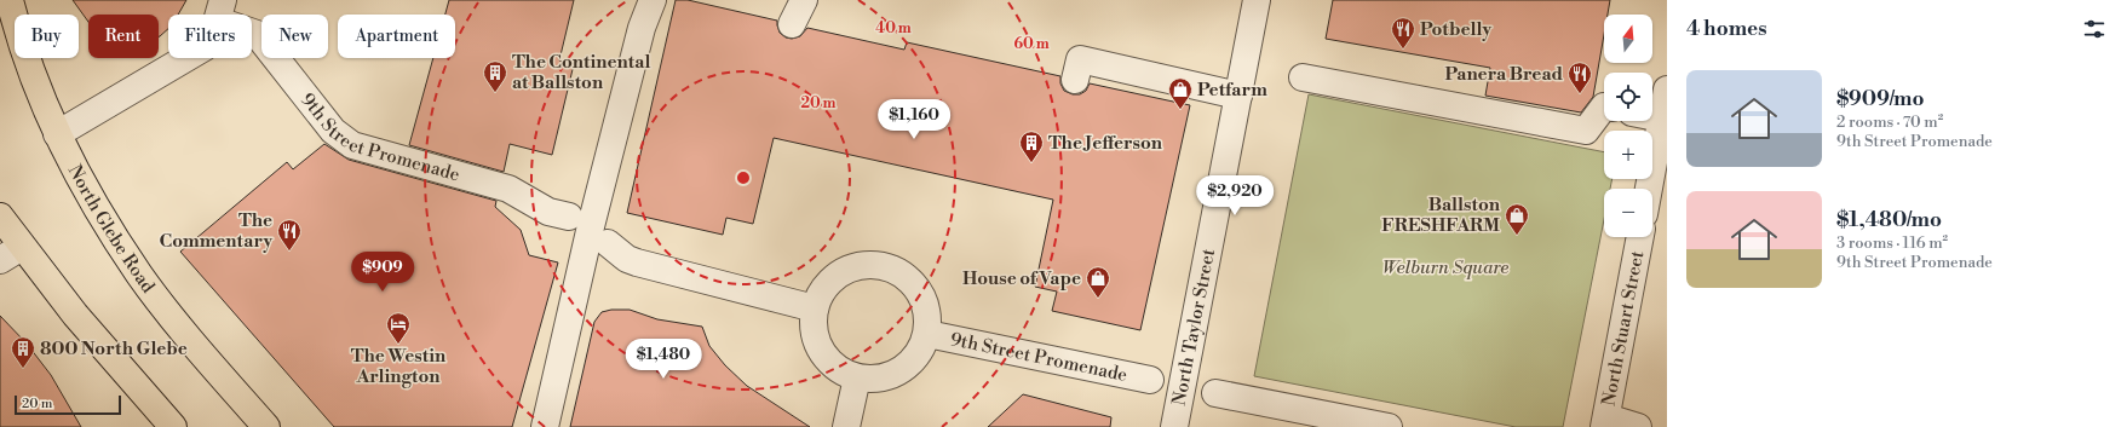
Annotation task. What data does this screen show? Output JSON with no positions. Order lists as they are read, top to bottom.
{
  "streets": {
    "main road": ["North Glebe Road"],
    "street": ["9th Street Promenade", "North Taylor Street", "North Stuart Street"]
  },
  "parks": ["Welburn Square"],
  "places": {
    "restaurant": ["Potbelly", "Panera Bread", "The Commentary"],
    "building": ["The Continental at Ballston", "The Jefferson", "800 North Glebe"],
    "shop": ["Petfarm", "Ballston FRESHFARM", "House of Vape"],
    "hotel": ["The Westin Arlington"]
  },
  "scale_bar": "20 m",
  "north": "top",
  "page": {
    "heading": "4 homes",
    "map_buttons": ["+", "−"],
    "chip": [
      "Buy",
      "Rent",
      "Filters",
      "New",
      "Apartment"
    ],
    "list": [
      {
        "name": "$909/mo",
        "note": "2 rooms · 70 m² · 9th Street Promenade"
      },
      {
        "name": "$1,480/mo",
        "note": "3 rooms · 116 m² · 9th Street Promenade"
      }
    ],
    "price": [
      "$1,160",
      "$2,920",
      "$909",
      "$1,480"
    ],
    "scale": "20 m"
  },
  "rings": ["40 m", "60 m", "20 m"]
}
